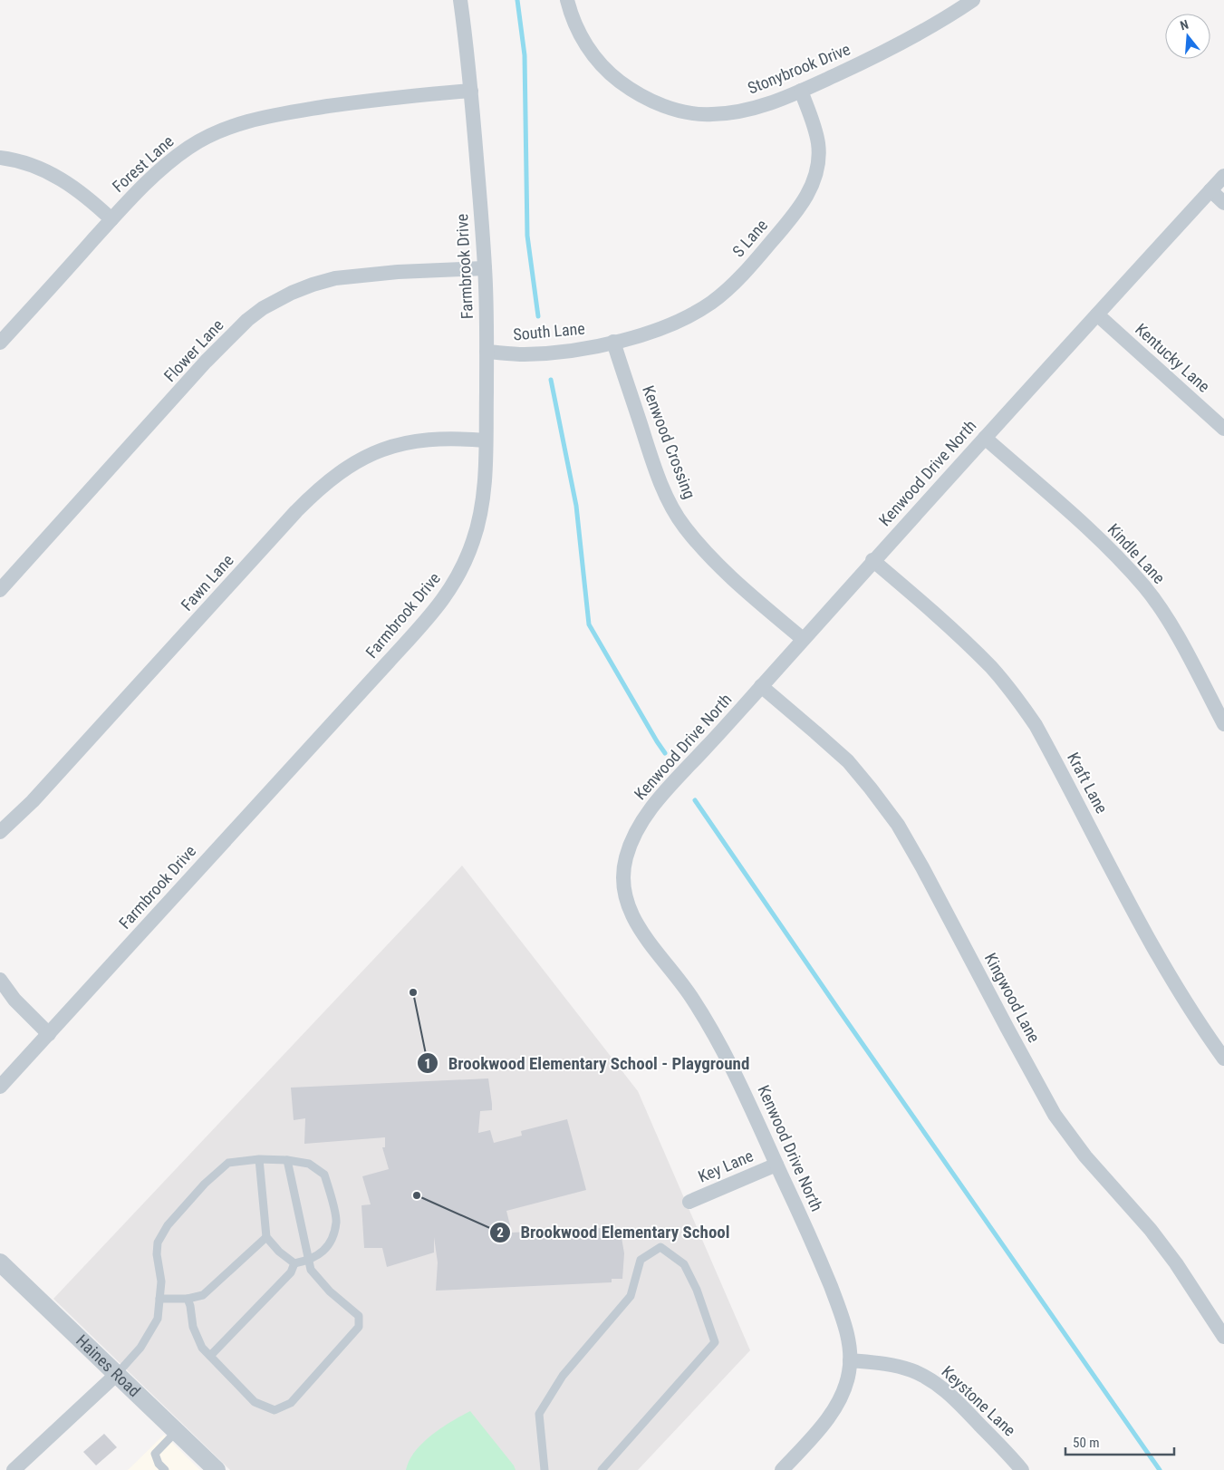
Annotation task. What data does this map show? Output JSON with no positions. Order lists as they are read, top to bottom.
{
  "streets": {
    "street": [
      "Stonybrook Drive",
      "Forest Lane",
      "S Lane",
      "Farmbrook Drive",
      "South Lane",
      "Flower Lane",
      "Kentucky Lane",
      "Kenwood Crossing",
      "Kenwood Drive North",
      "Kindle Lane",
      "Fawn Lane",
      "Kraft Lane",
      "Kingwood Lane",
      "Key Lane",
      "Haines Road",
      "Keystone Lane"
    ]
  },
  "crossings": [
    ["Stonybrook Drive", "S Lane"],
    ["Forest Lane", "Farmbrook Drive"],
    ["S Lane", "South Lane"],
    ["S Lane", "Kenwood Crossing"],
    ["Farmbrook Drive", "South Lane"],
    ["Farmbrook Drive", "Flower Lane"],
    ["Farmbrook Drive", "Fawn Lane"],
    ["South Lane", "Kenwood Crossing"],
    ["Kentucky Lane", "Kenwood Drive North"],
    ["Kenwood Crossing", "Kenwood Drive North"],
    ["Kenwood Drive North", "Kindle Lane"],
    ["Kenwood Drive North", "Kraft Lane"],
    ["Kenwood Drive North", "Kingwood Lane"],
    ["Kenwood Drive North", "Key Lane"],
    ["Kenwood Drive North", "Keystone Lane"]
  ],
  "places": ["Brookwood Elementary School - Playground", "Brookwood Elementary School"],
  "scale_bar": "50 m",
  "north": "top"
}
